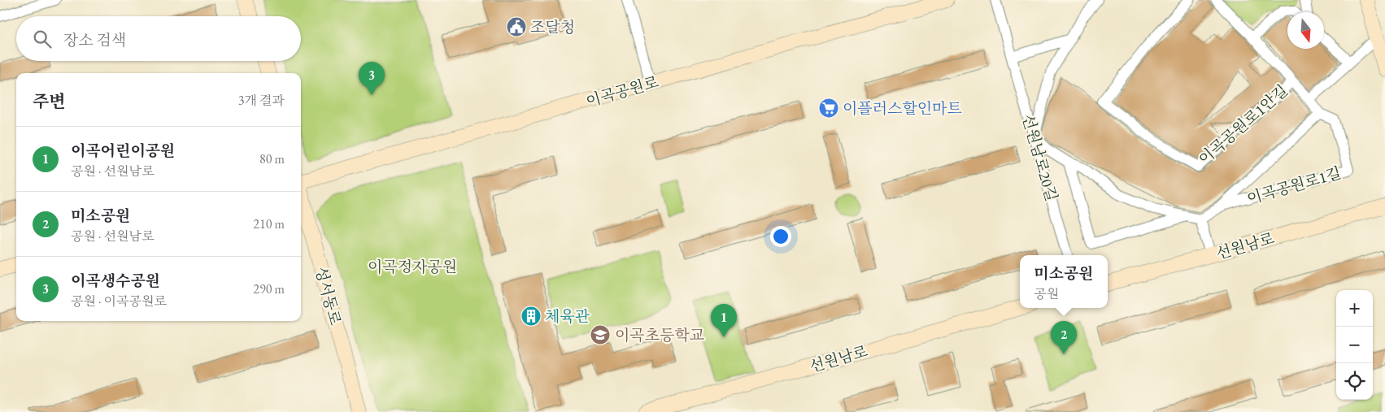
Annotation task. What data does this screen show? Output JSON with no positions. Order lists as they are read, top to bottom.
{
  "streets": {
    "main road": ["이곡공원로", "선원남로", "성서동로"],
    "street": ["이곡공원로1안길", "선원남로20길", "이곡공원로1길"]
  },
  "crossings": [
    ["이곡공원로1안길", "이곡공원로1길"]
  ],
  "parks": ["이곡정자공원"],
  "places": {
    "public building": ["조달청"],
    "supermarket": ["이플러스할인마트"],
    "building": ["체육관"],
    "school or university": ["이곡초등학교"]
  },
  "north": "bottom",
  "page": {
    "search": "장소 검색",
    "pins": ["3", "1", "2"],
    "heading": ["주변", "3개 결과"],
    "list": [
      {
        "mark": "1",
        "name": "이곡어린이공원",
        "note": "공원 · 선원남로",
        "value": "80 m"
      },
      {
        "mark": "2",
        "name": "미소공원",
        "note": "공원 · 선원남로",
        "value": "210 m"
      },
      {
        "mark": "3",
        "name": "이곡생수공원",
        "note": "공원 · 이곡공원로",
        "value": "290 m"
      }
    ],
    "popup": ["미소공원", "공원"],
    "map_buttons": ["+", "−"]
  }
}
